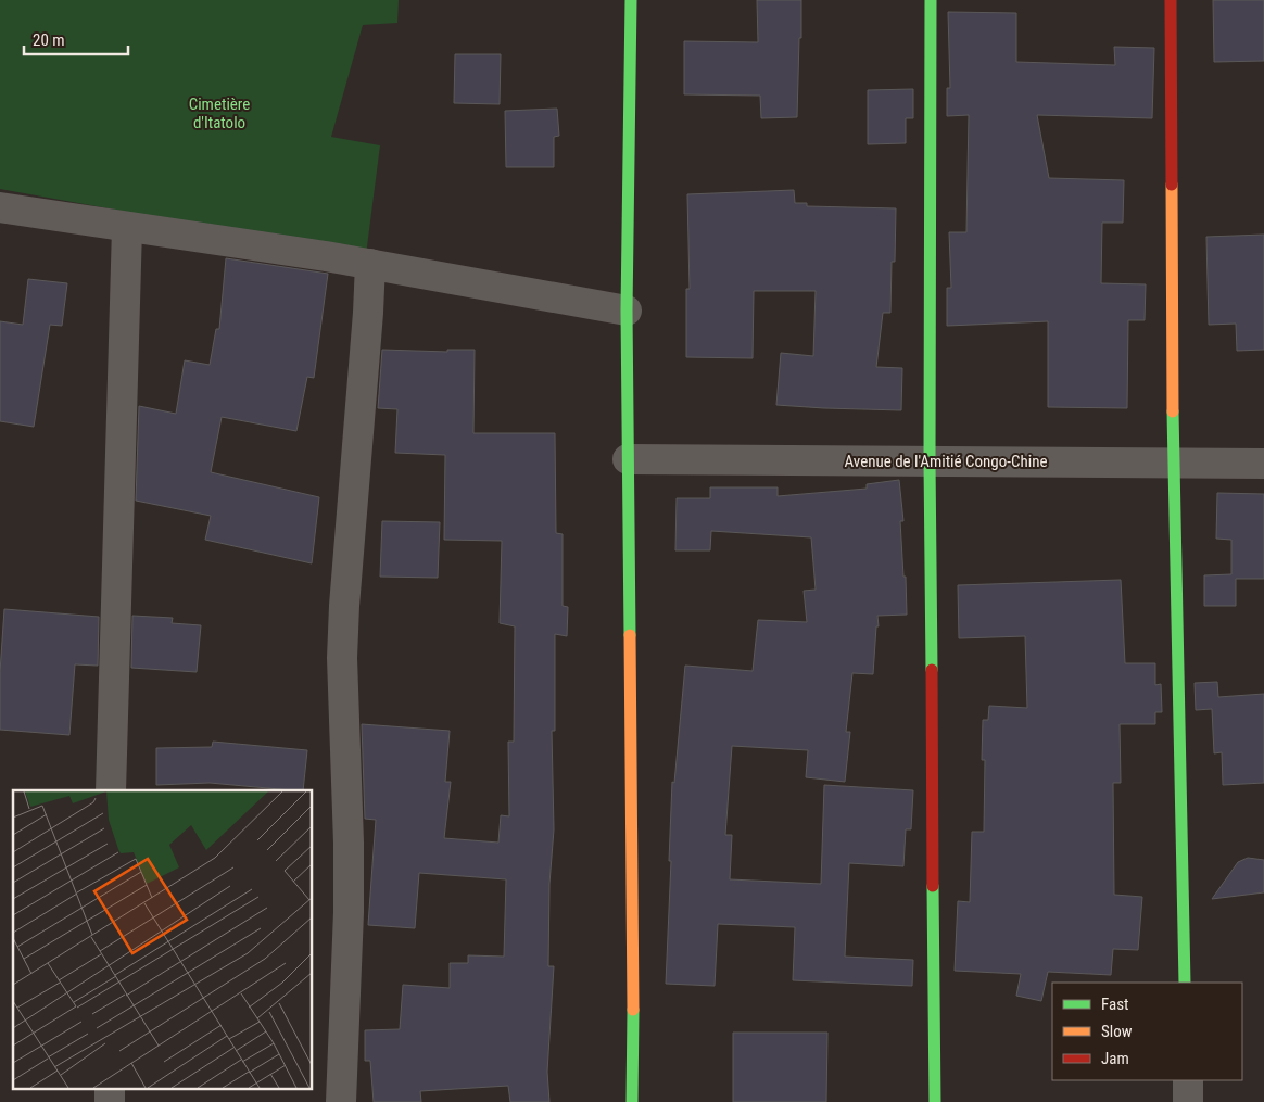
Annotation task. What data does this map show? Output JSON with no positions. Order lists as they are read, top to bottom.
{
  "streets": {
    "street": ["Avenue de l'Amitié Congo-Chine"]
  },
  "parks": ["Cimetière d'Itatolo"],
  "legend": ["Fast", "Slow", "Jam"],
  "scale_bar": "20 m"
}
